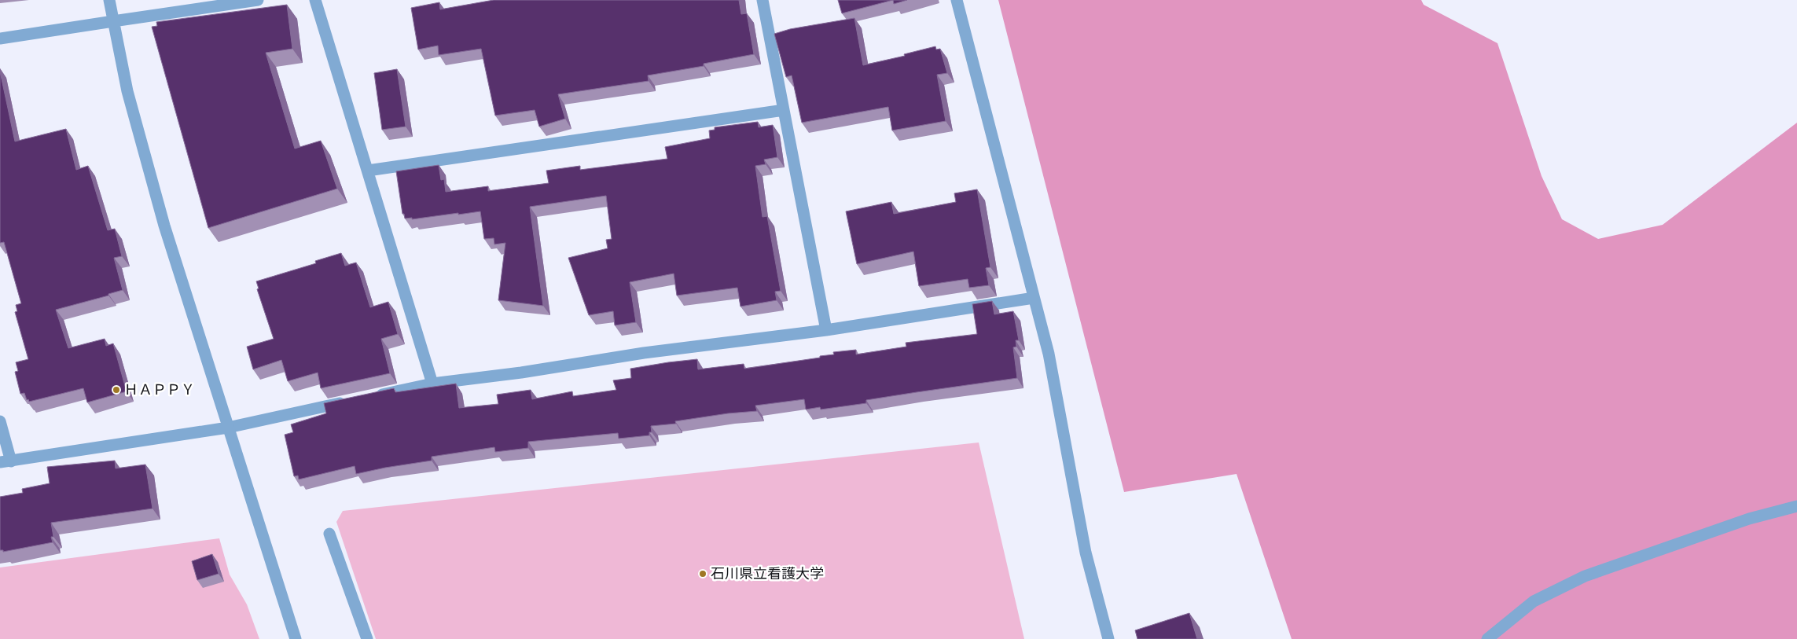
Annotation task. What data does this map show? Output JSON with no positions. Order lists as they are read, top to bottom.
{
  "places": ["ＨＡＰＰＹ", "石川県立看護大学"]
}
